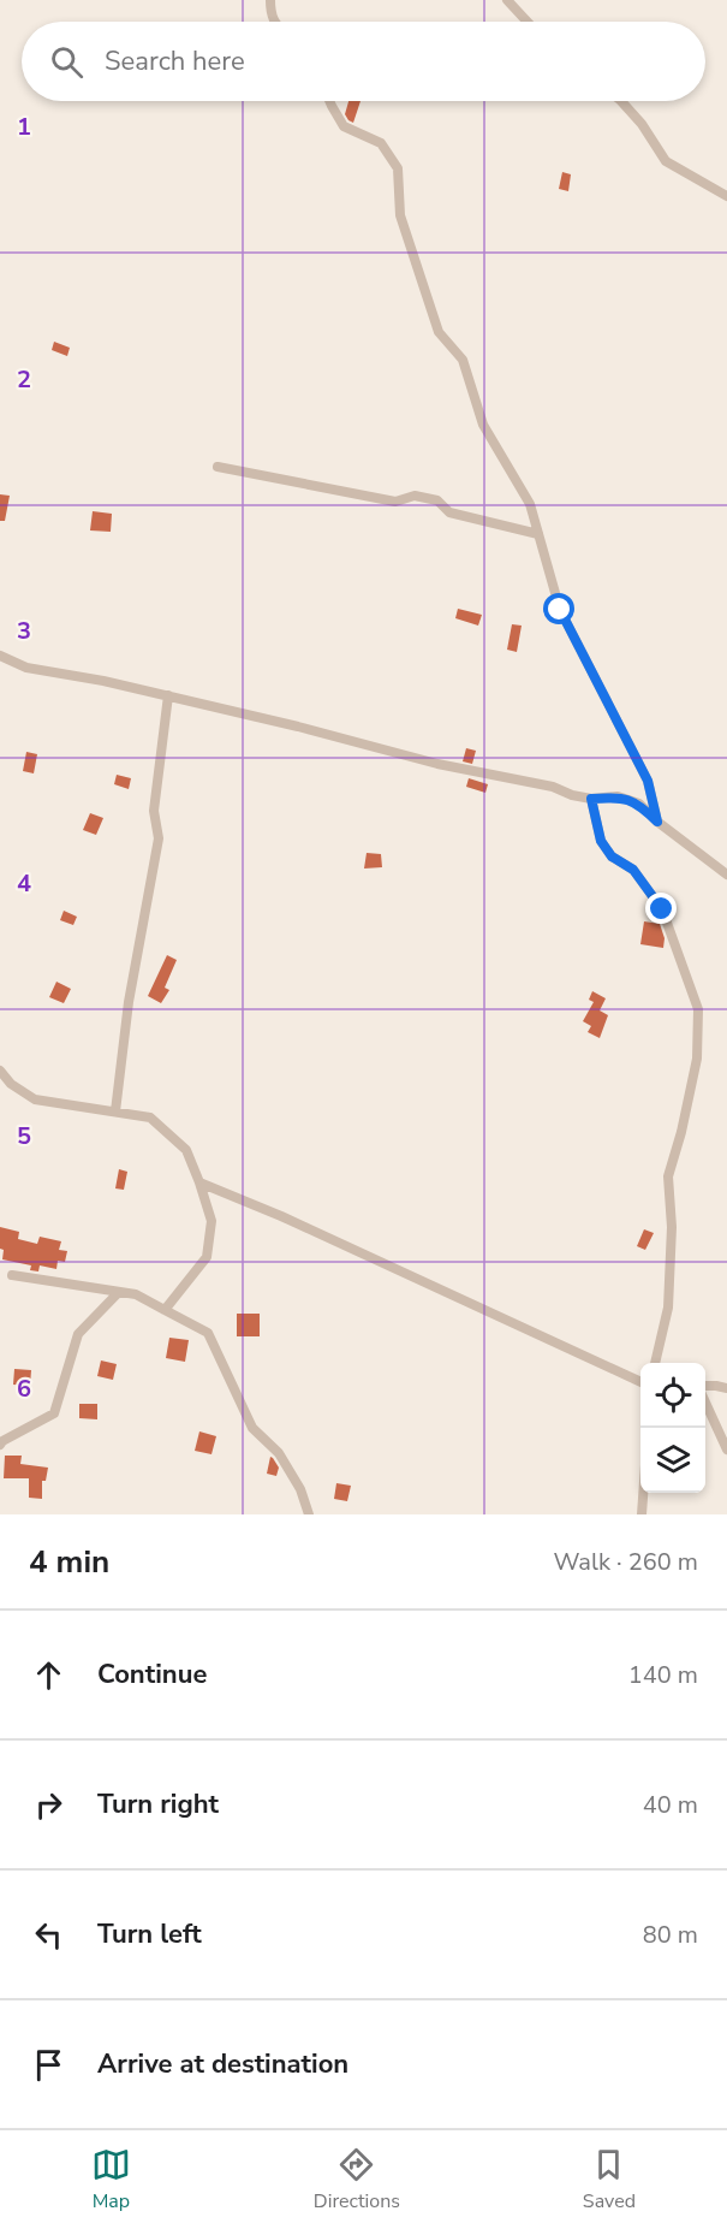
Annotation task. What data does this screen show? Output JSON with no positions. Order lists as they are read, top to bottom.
{
  "page": {
    "search": "Search here",
    "heading": ["4 min", "Walk · 260 m"],
    "list": [
      ["Continue", "140 m"],
      ["Turn right", "40 m"],
      ["Turn left", "80 m"],
      "Arrive at destination"
    ],
    "nav": ["Map", "Directions", "Saved"]
  },
  "grid": {
    "rows": [
      "1",
      "2",
      "3",
      "4",
      "5",
      "6"
    ]
  }
}
